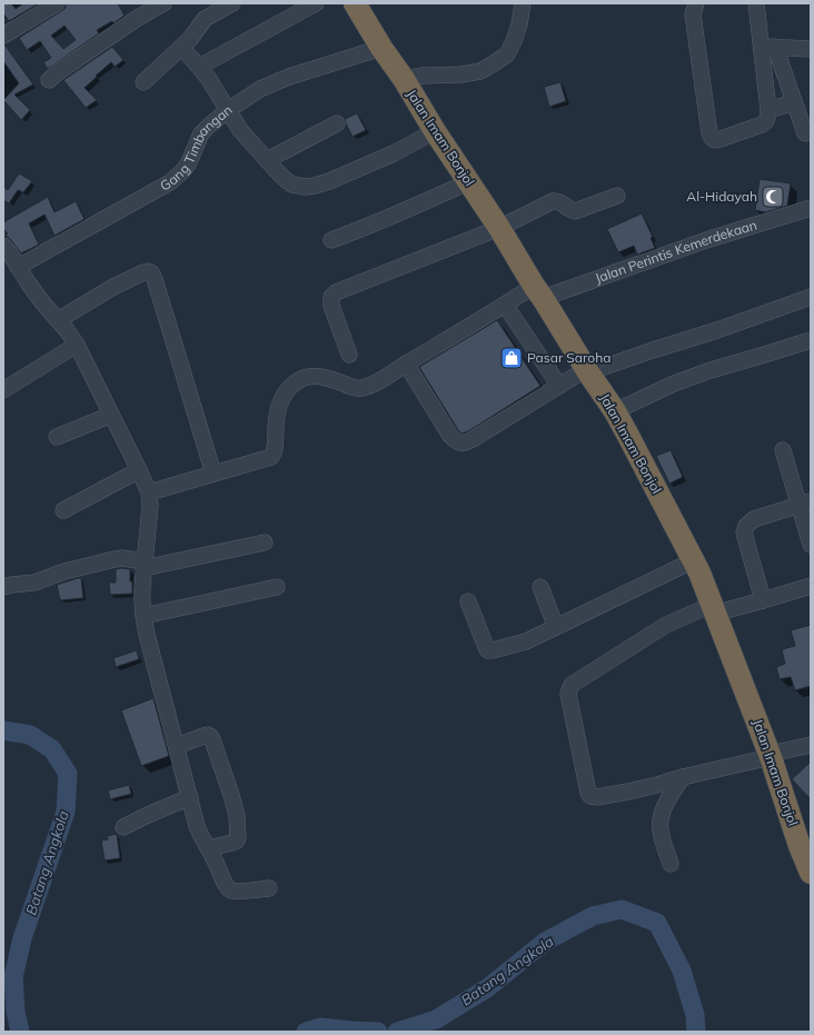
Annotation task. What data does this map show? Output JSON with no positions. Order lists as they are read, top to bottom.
{
  "streets": {
    "highway": ["Jalan Imam Bonjol"],
    "street": ["Gang Timbangan", "Jalan Perintis Kemerdekaan"]
  },
  "crossings": [
    ["Jalan Imam Bonjol", "Gang Timbangan"],
    ["Jalan Imam Bonjol", "Jalan Perintis Kemerdekaan"]
  ],
  "water": ["Batang Angkola"],
  "places": {
    "mosque": ["Al-Hidayah"],
    "shop": ["Pasar Saroha"]
  }
}
